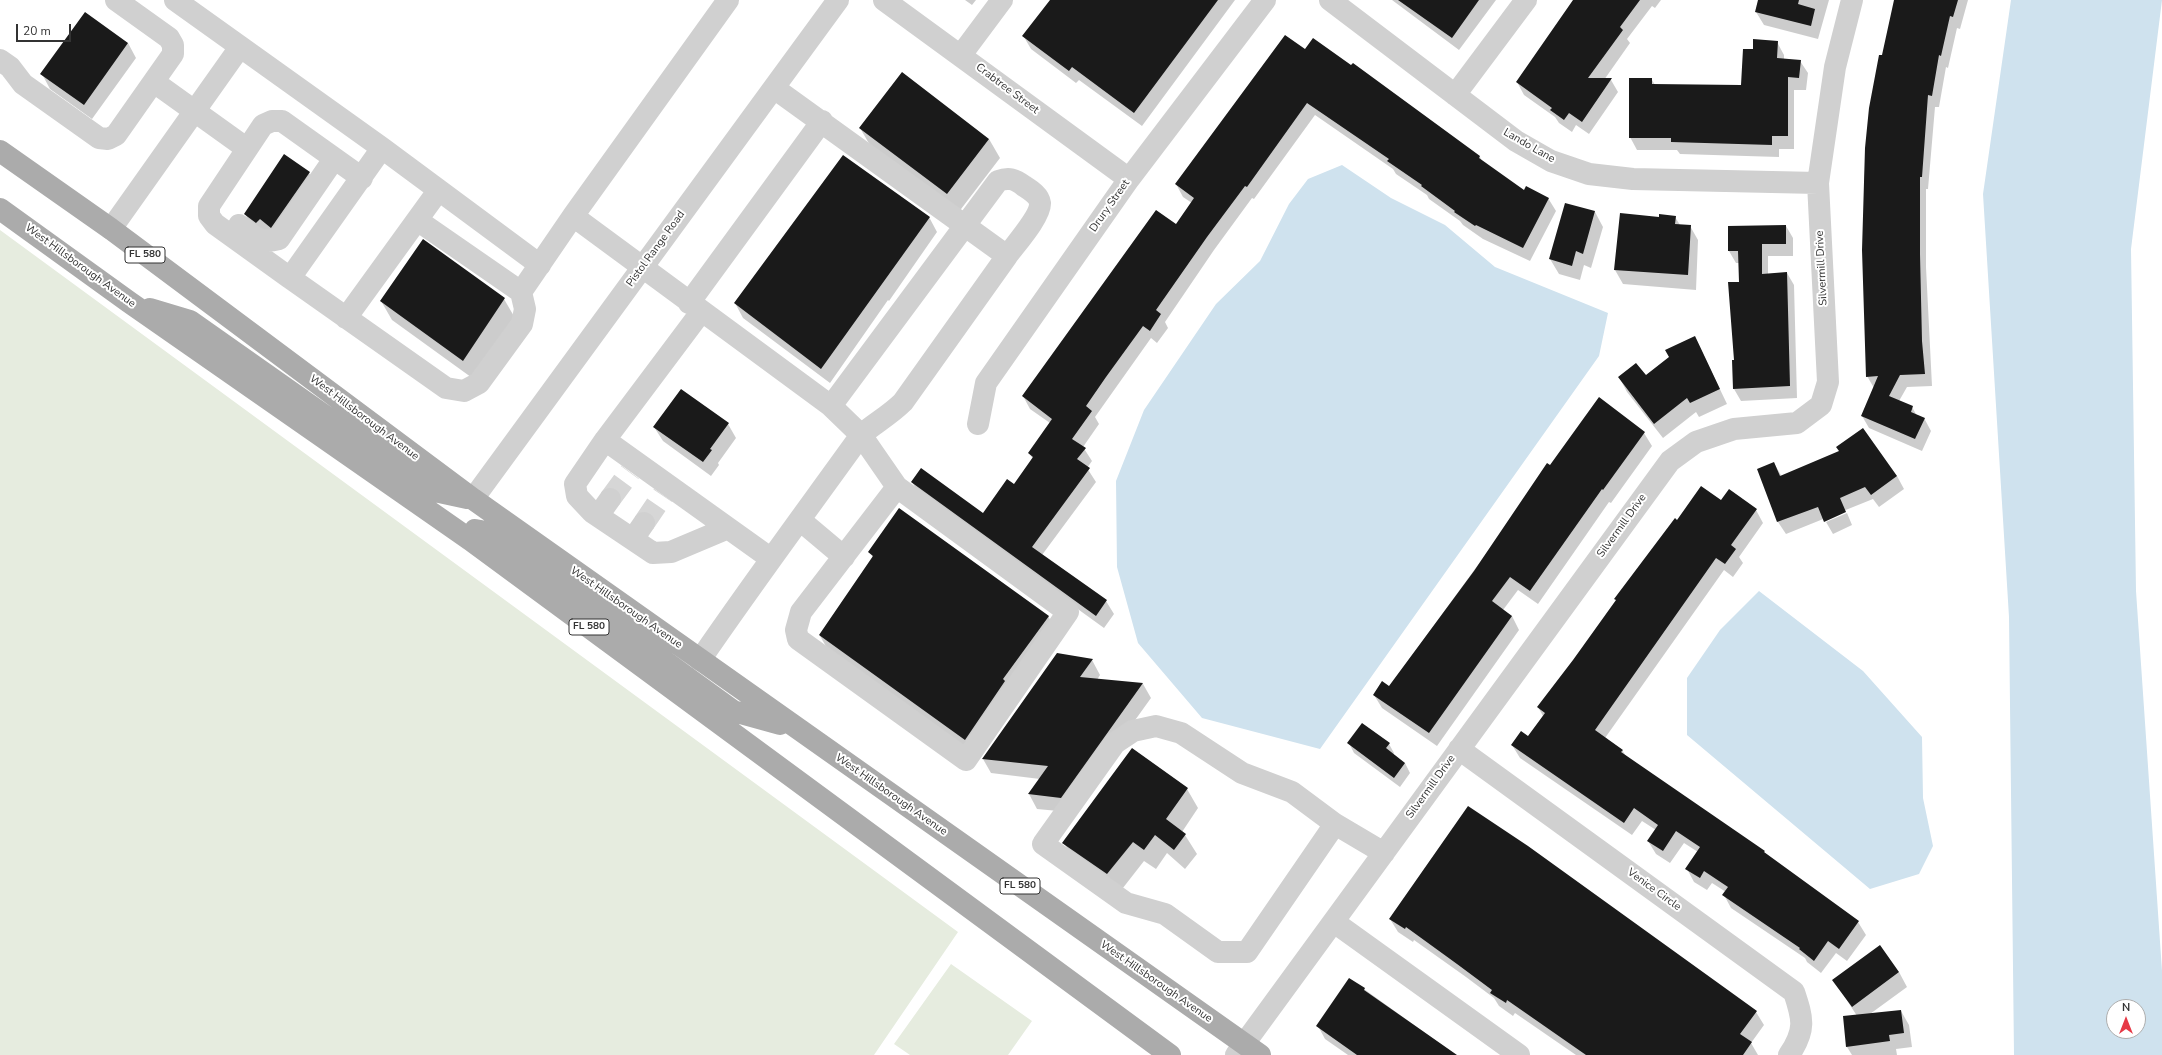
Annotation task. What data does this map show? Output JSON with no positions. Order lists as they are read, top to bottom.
{
  "streets": {
    "main road": ["FL 580", "West Hillsborough Avenue"],
    "street": [
      "Crabtree Street",
      "Lando Lane",
      "Drury Street",
      "Pistol Range Road",
      "Silvermill Drive",
      "Venice Circle"
    ]
  },
  "crossings": [
    ["Crabtree Street", "Drury Street"],
    ["Lando Lane", "Silvermill Drive"],
    ["Pistol Range Road", "West Hillsborough Avenue"],
    ["West Hillsborough Avenue", "Silvermill Drive"],
    ["Silvermill Drive", "Venice Circle"]
  ],
  "scale_bar": "20 m",
  "north": "top"
}
